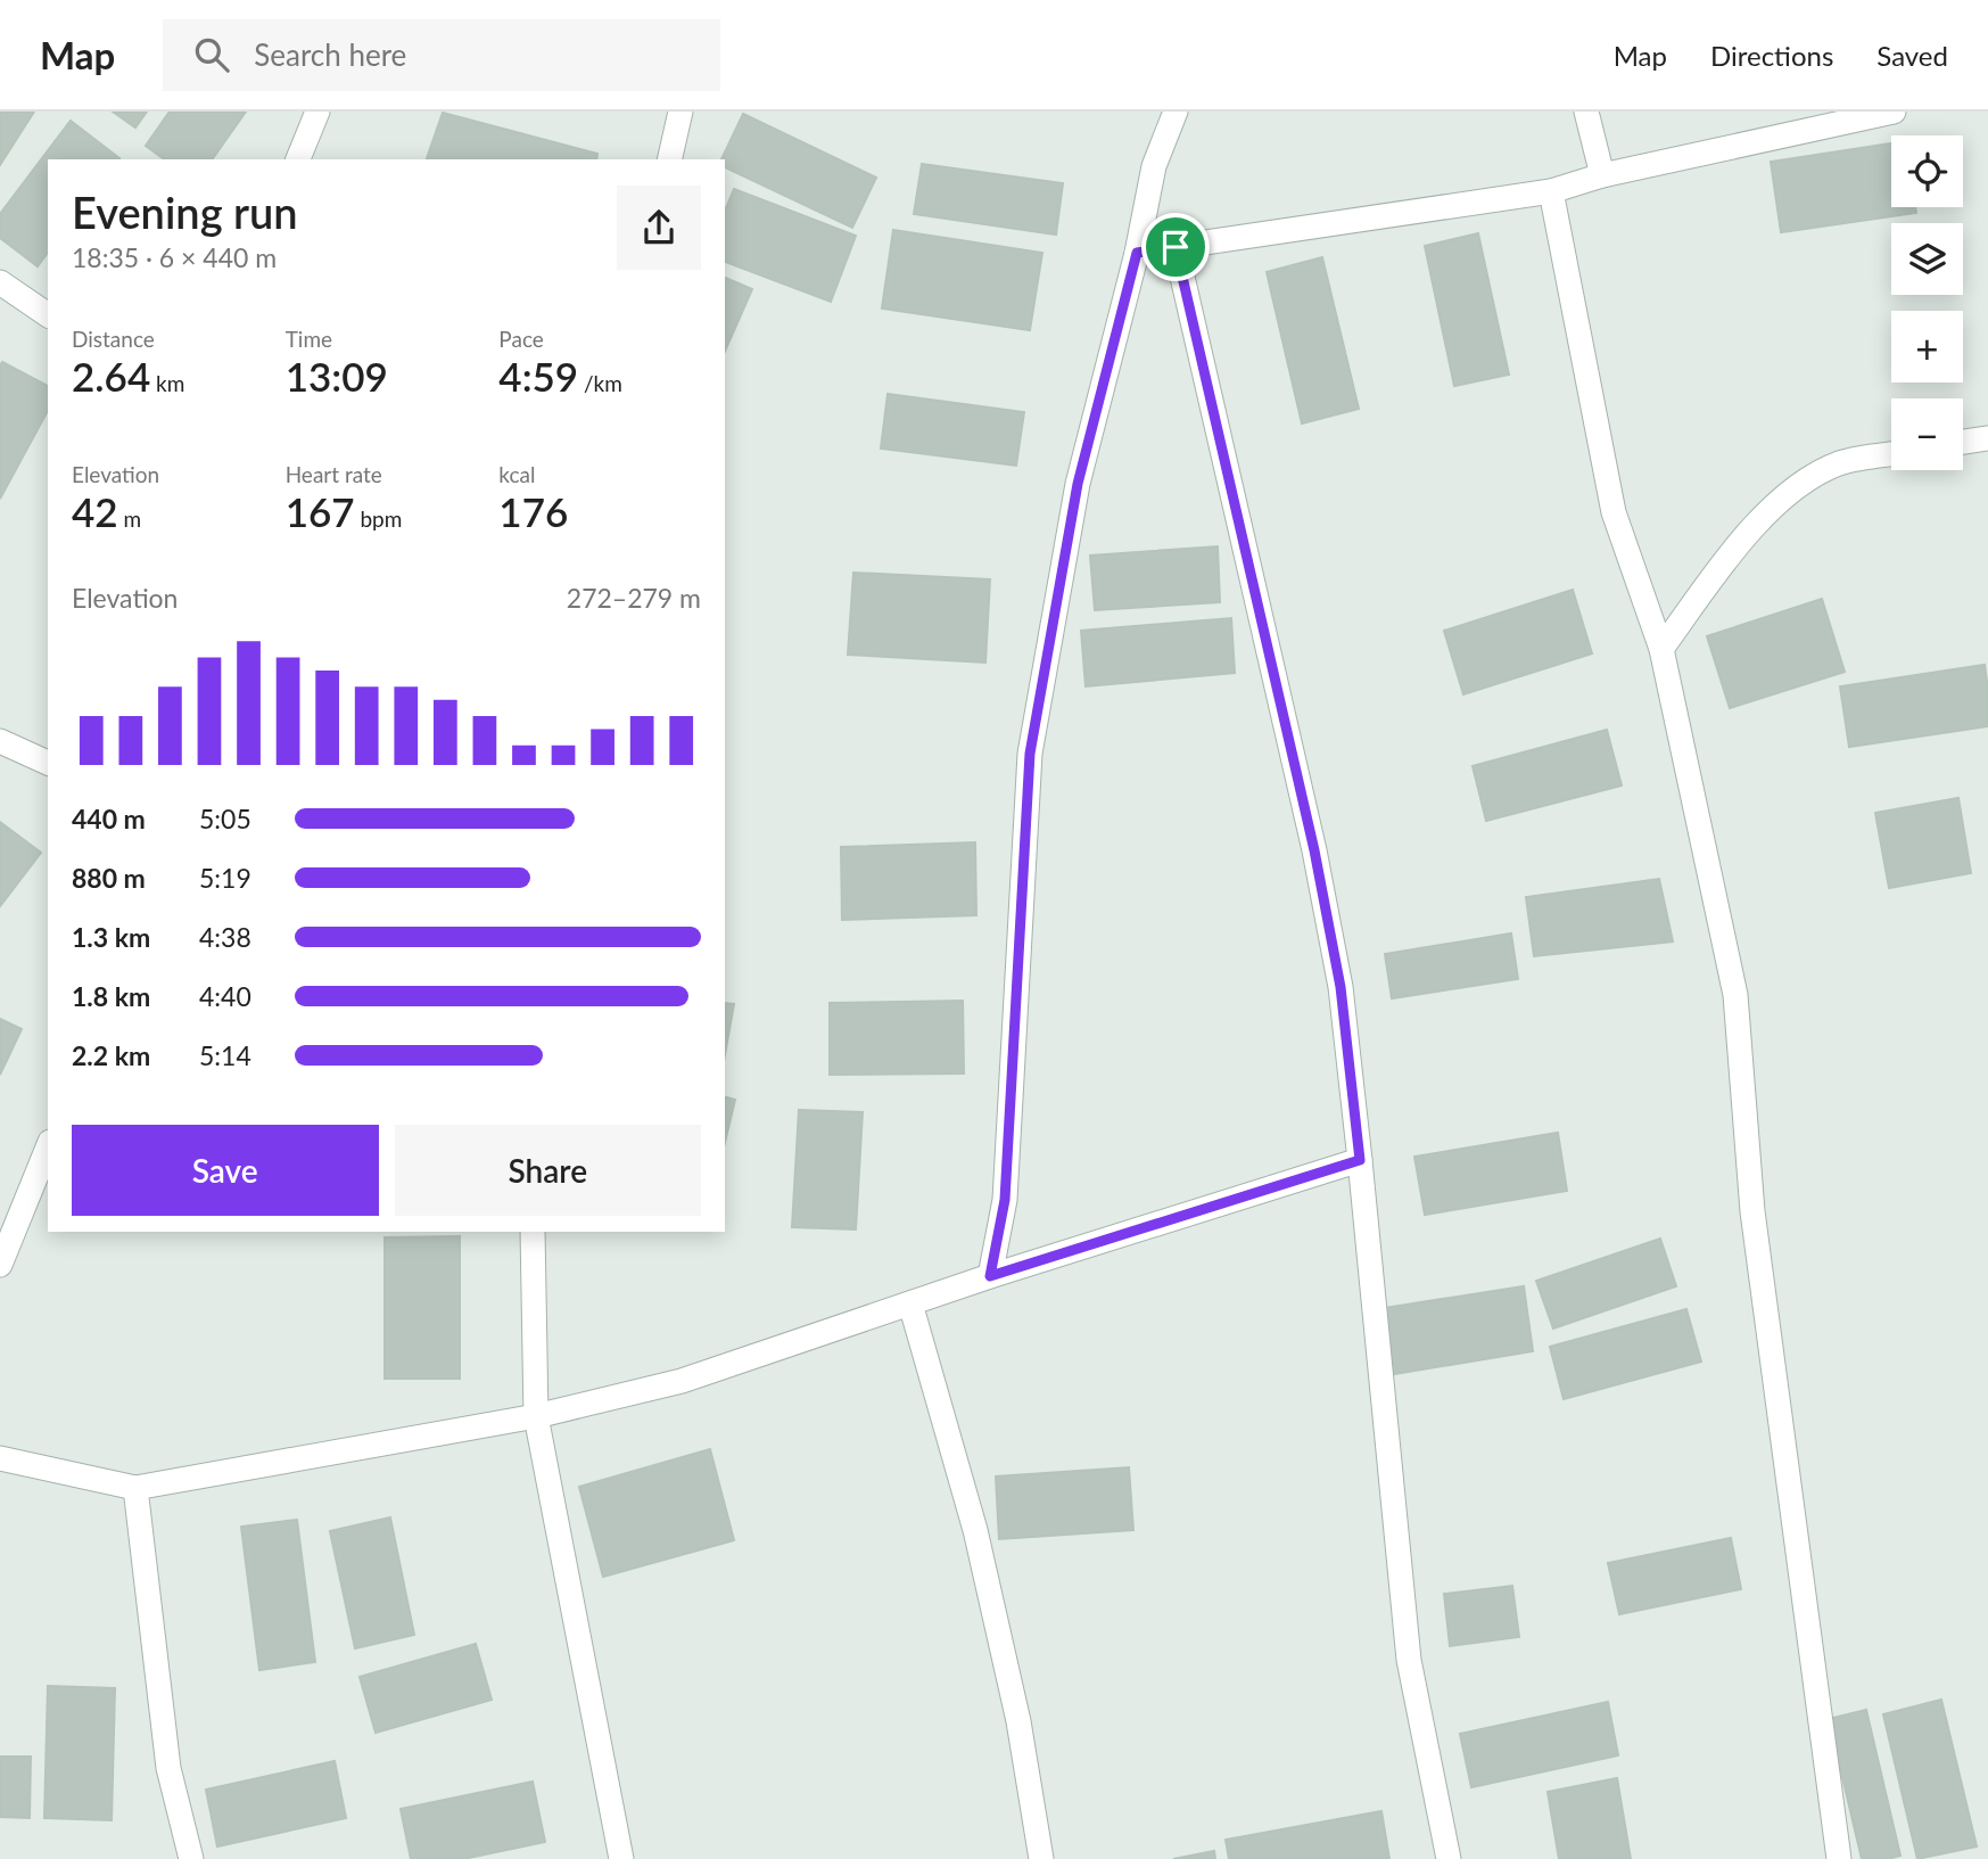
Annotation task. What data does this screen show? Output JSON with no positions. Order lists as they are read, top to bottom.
{
  "page": {
    "header": "Map",
    "search": "Search here",
    "nav": ["Map", "Directions", "Saved"],
    "map_buttons": ["+", "−"],
    "heading": ["Evening run", "18:35 · 6 × 440 m"],
    "stats": [
      ["Distance", "2.64 km"],
      ["Time", "13:09"],
      ["Pace", "4:59 /km"],
      ["Elevation", "42 m"],
      ["Heart rate", "167 bpm"],
      ["kcal", "176"]
    ],
    "chart": ["Elevation", "272–279 m"],
    "list": [
      {
        "name": "440 m",
        "note": "5:05"
      },
      {
        "name": "880 m",
        "note": "5:19"
      },
      {
        "name": "1.3 km",
        "note": "4:38"
      },
      {
        "name": "1.8 km",
        "note": "4:40"
      },
      {
        "name": "2.2 km",
        "note": "5:14"
      }
    ],
    "buttons": ["Save", "Share"]
  }
}
